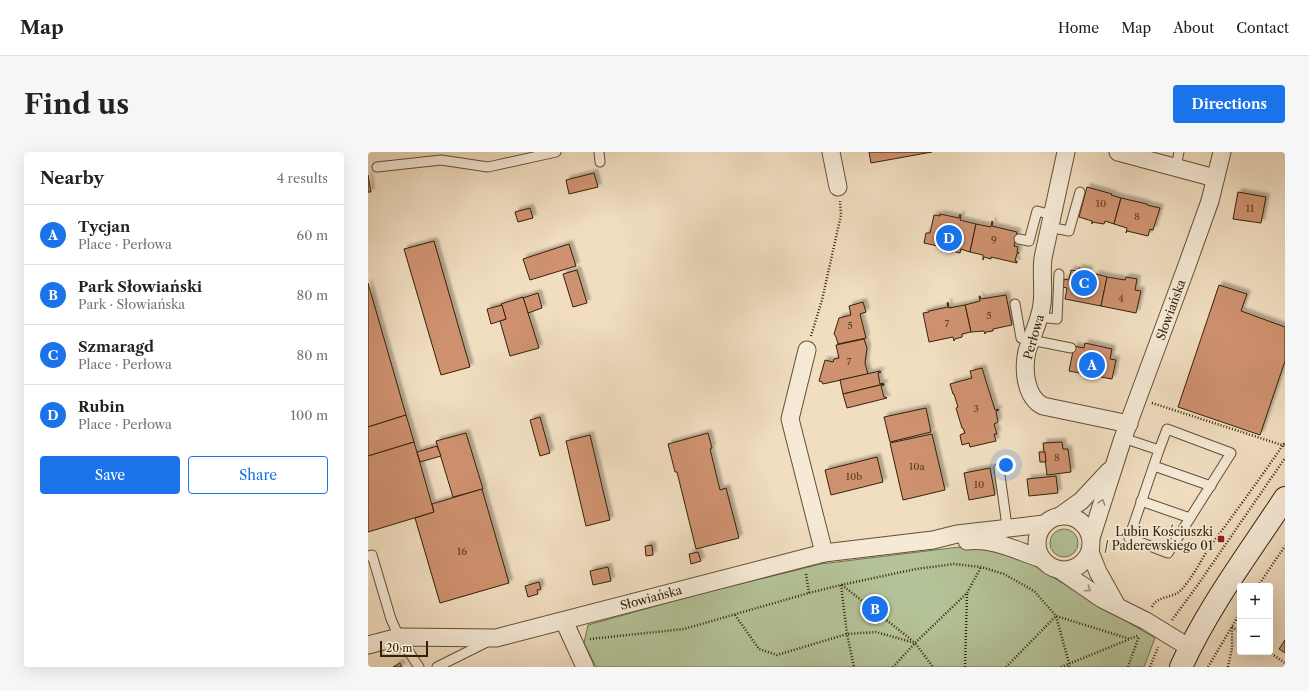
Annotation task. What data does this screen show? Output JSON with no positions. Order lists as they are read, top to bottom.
{
  "streets": {
    "street": ["Słowiańska", "Perłowa"]
  },
  "crossings": [
    ["Słowiańska", "Perłowa"]
  ],
  "places": {
    "transit": ["Lubin Kościuszki / Paderewskiego 01"]
  },
  "house_numbers": [
    "10",
    "11",
    "8",
    "9",
    "4",
    "5",
    "7",
    "5",
    "7",
    "3",
    "8",
    "10a",
    "10b",
    "10",
    "16"
  ],
  "scale_bar": "20 m",
  "page": {
    "header": "Map",
    "nav": [
      "Home",
      "Map",
      "About",
      "Contact"
    ],
    "buttons": [
      "Directions",
      ["Save", "Share"]
    ],
    "title": "Find us",
    "heading": ["Nearby", "4 results"],
    "list": [
      {
        "mark": "A",
        "name": "Tycjan",
        "note": "Place · Perłowa",
        "value": "60 m"
      },
      {
        "mark": "B",
        "name": "Park Słowiański",
        "note": "Park · Słowiańska",
        "value": "80 m"
      },
      {
        "mark": "C",
        "name": "Szmaragd",
        "note": "Place · Perłowa",
        "value": "80 m"
      },
      {
        "mark": "D",
        "name": "Rubin",
        "note": "Place · Perłowa",
        "value": "100 m"
      }
    ],
    "pins": [
      "D",
      "C",
      "A",
      "B"
    ],
    "map_buttons": ["+", "−"],
    "scale": "20 m"
  }
}
